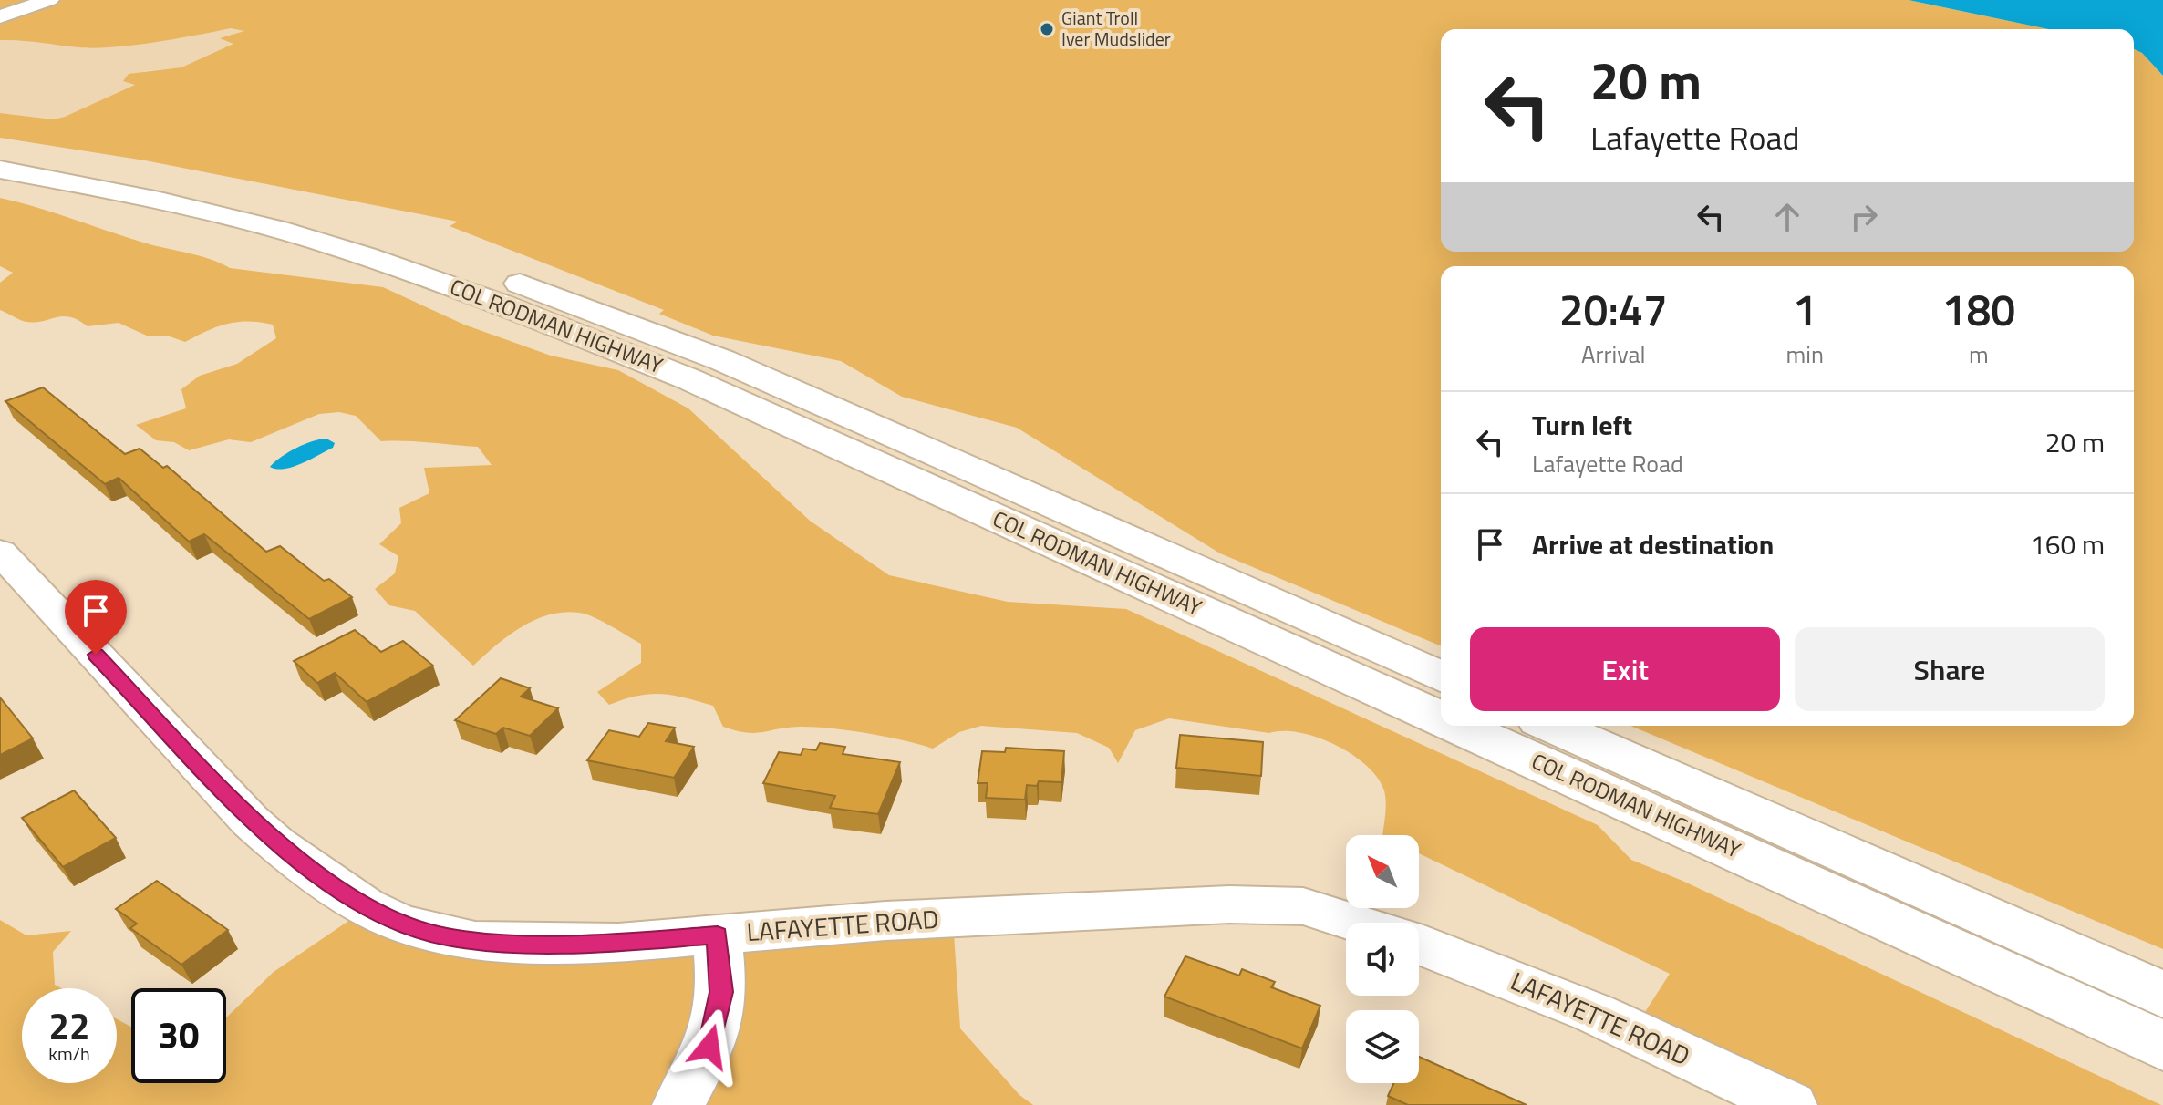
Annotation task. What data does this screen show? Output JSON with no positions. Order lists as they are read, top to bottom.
{
  "streets": {
    "highway": ["COL RODMAN HIGHWAY"],
    "street": ["LAFAYETTE ROAD"]
  },
  "places": ["Giant Troll Iver Mudslider"],
  "north": "top left",
  "page": {
    "turn": ["20 m", "Lafayette Road"],
    "eta": [
      "20:47",
      "Arrival",
      "1",
      "min",
      "180",
      "m"
    ],
    "list": [
      {
        "name": "Turn left",
        "note": "Lafayette Road",
        "value": "20 m"
      },
      {
        "name": "Arrive at destination",
        "value": "160 m"
      }
    ],
    "buttons": ["Exit", "Share"],
    "speed": "22 km/h",
    "limit": "30"
  }
}
